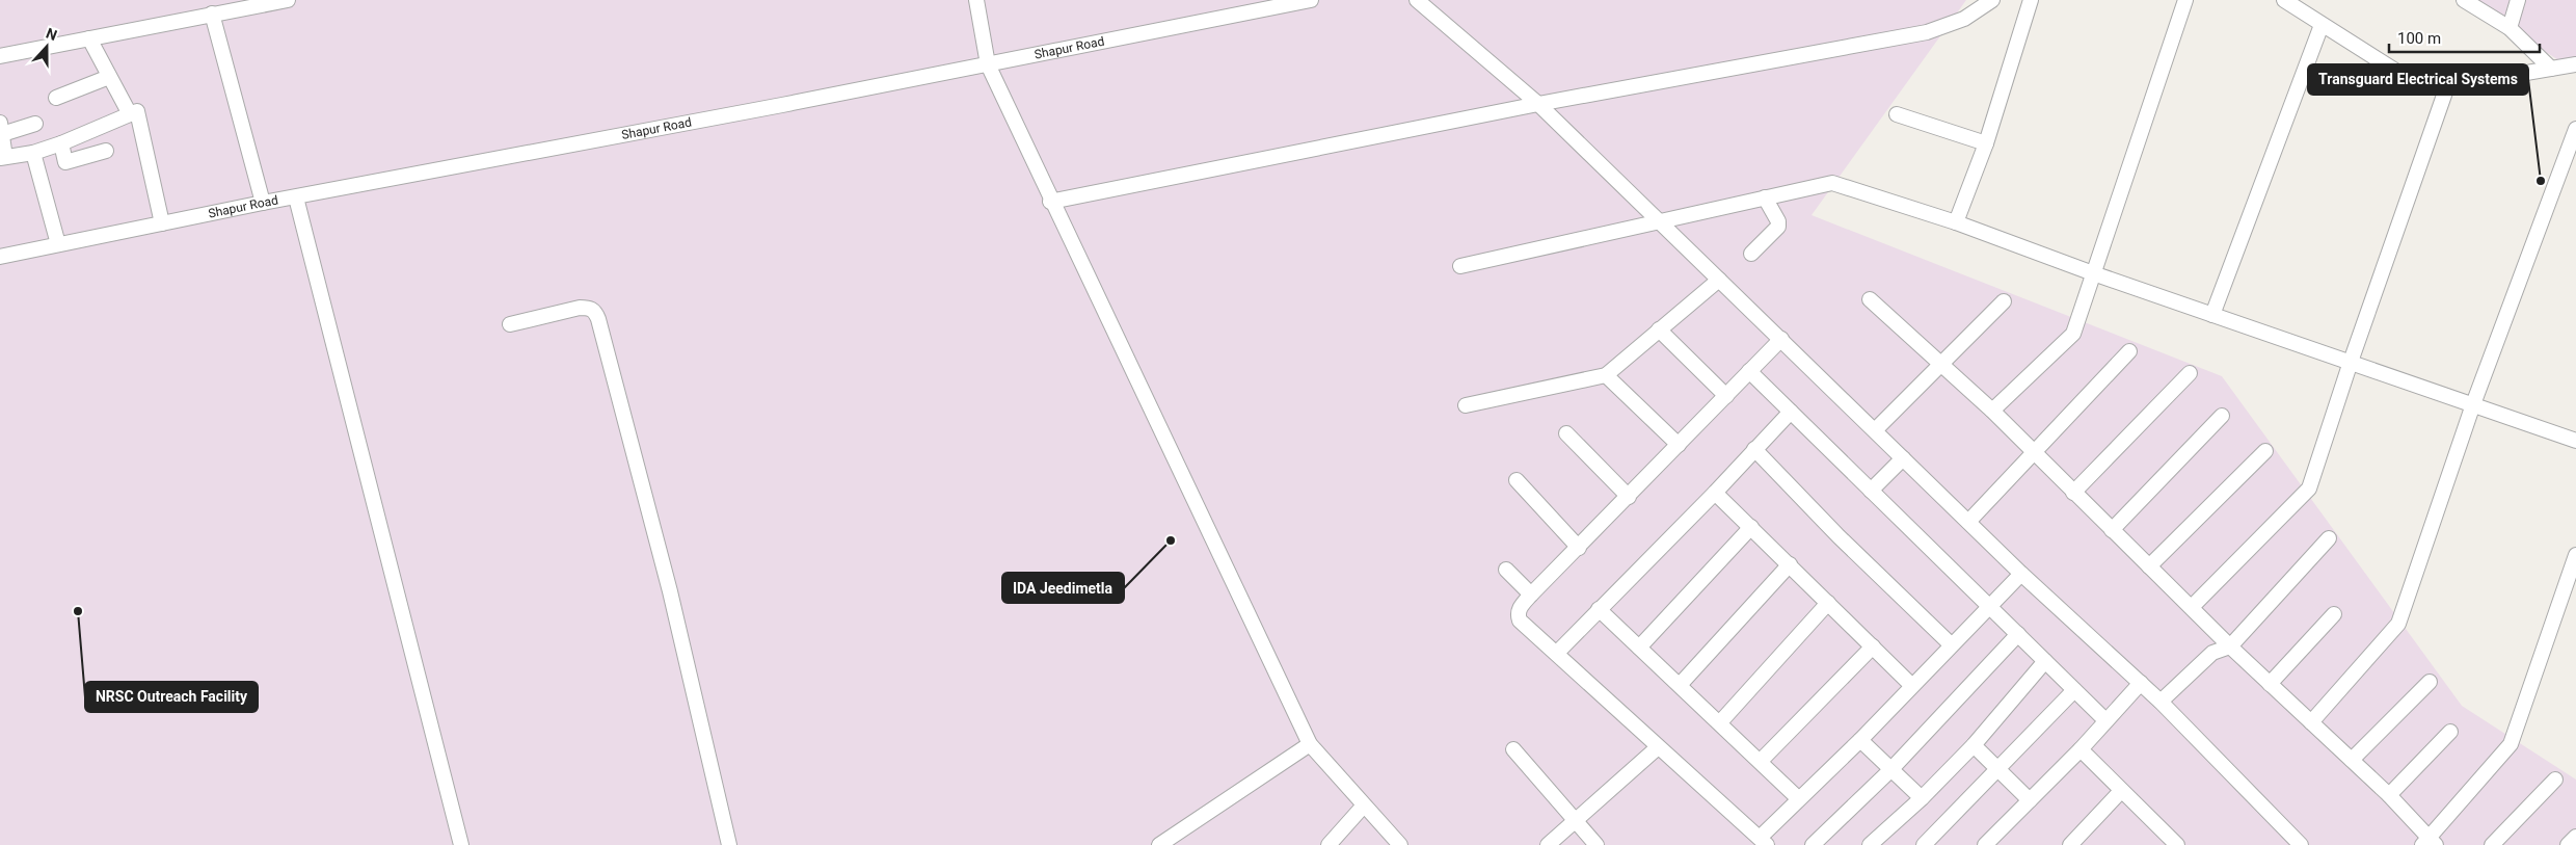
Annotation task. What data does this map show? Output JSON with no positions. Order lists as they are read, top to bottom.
{
  "streets": {
    "street": ["Shapur Road"]
  },
  "places": ["Transguard Electrical Systems", "IDA Jeedimetla", "NRSC Outreach Facility"],
  "scale_bar": "100 m",
  "north": "top"
}
